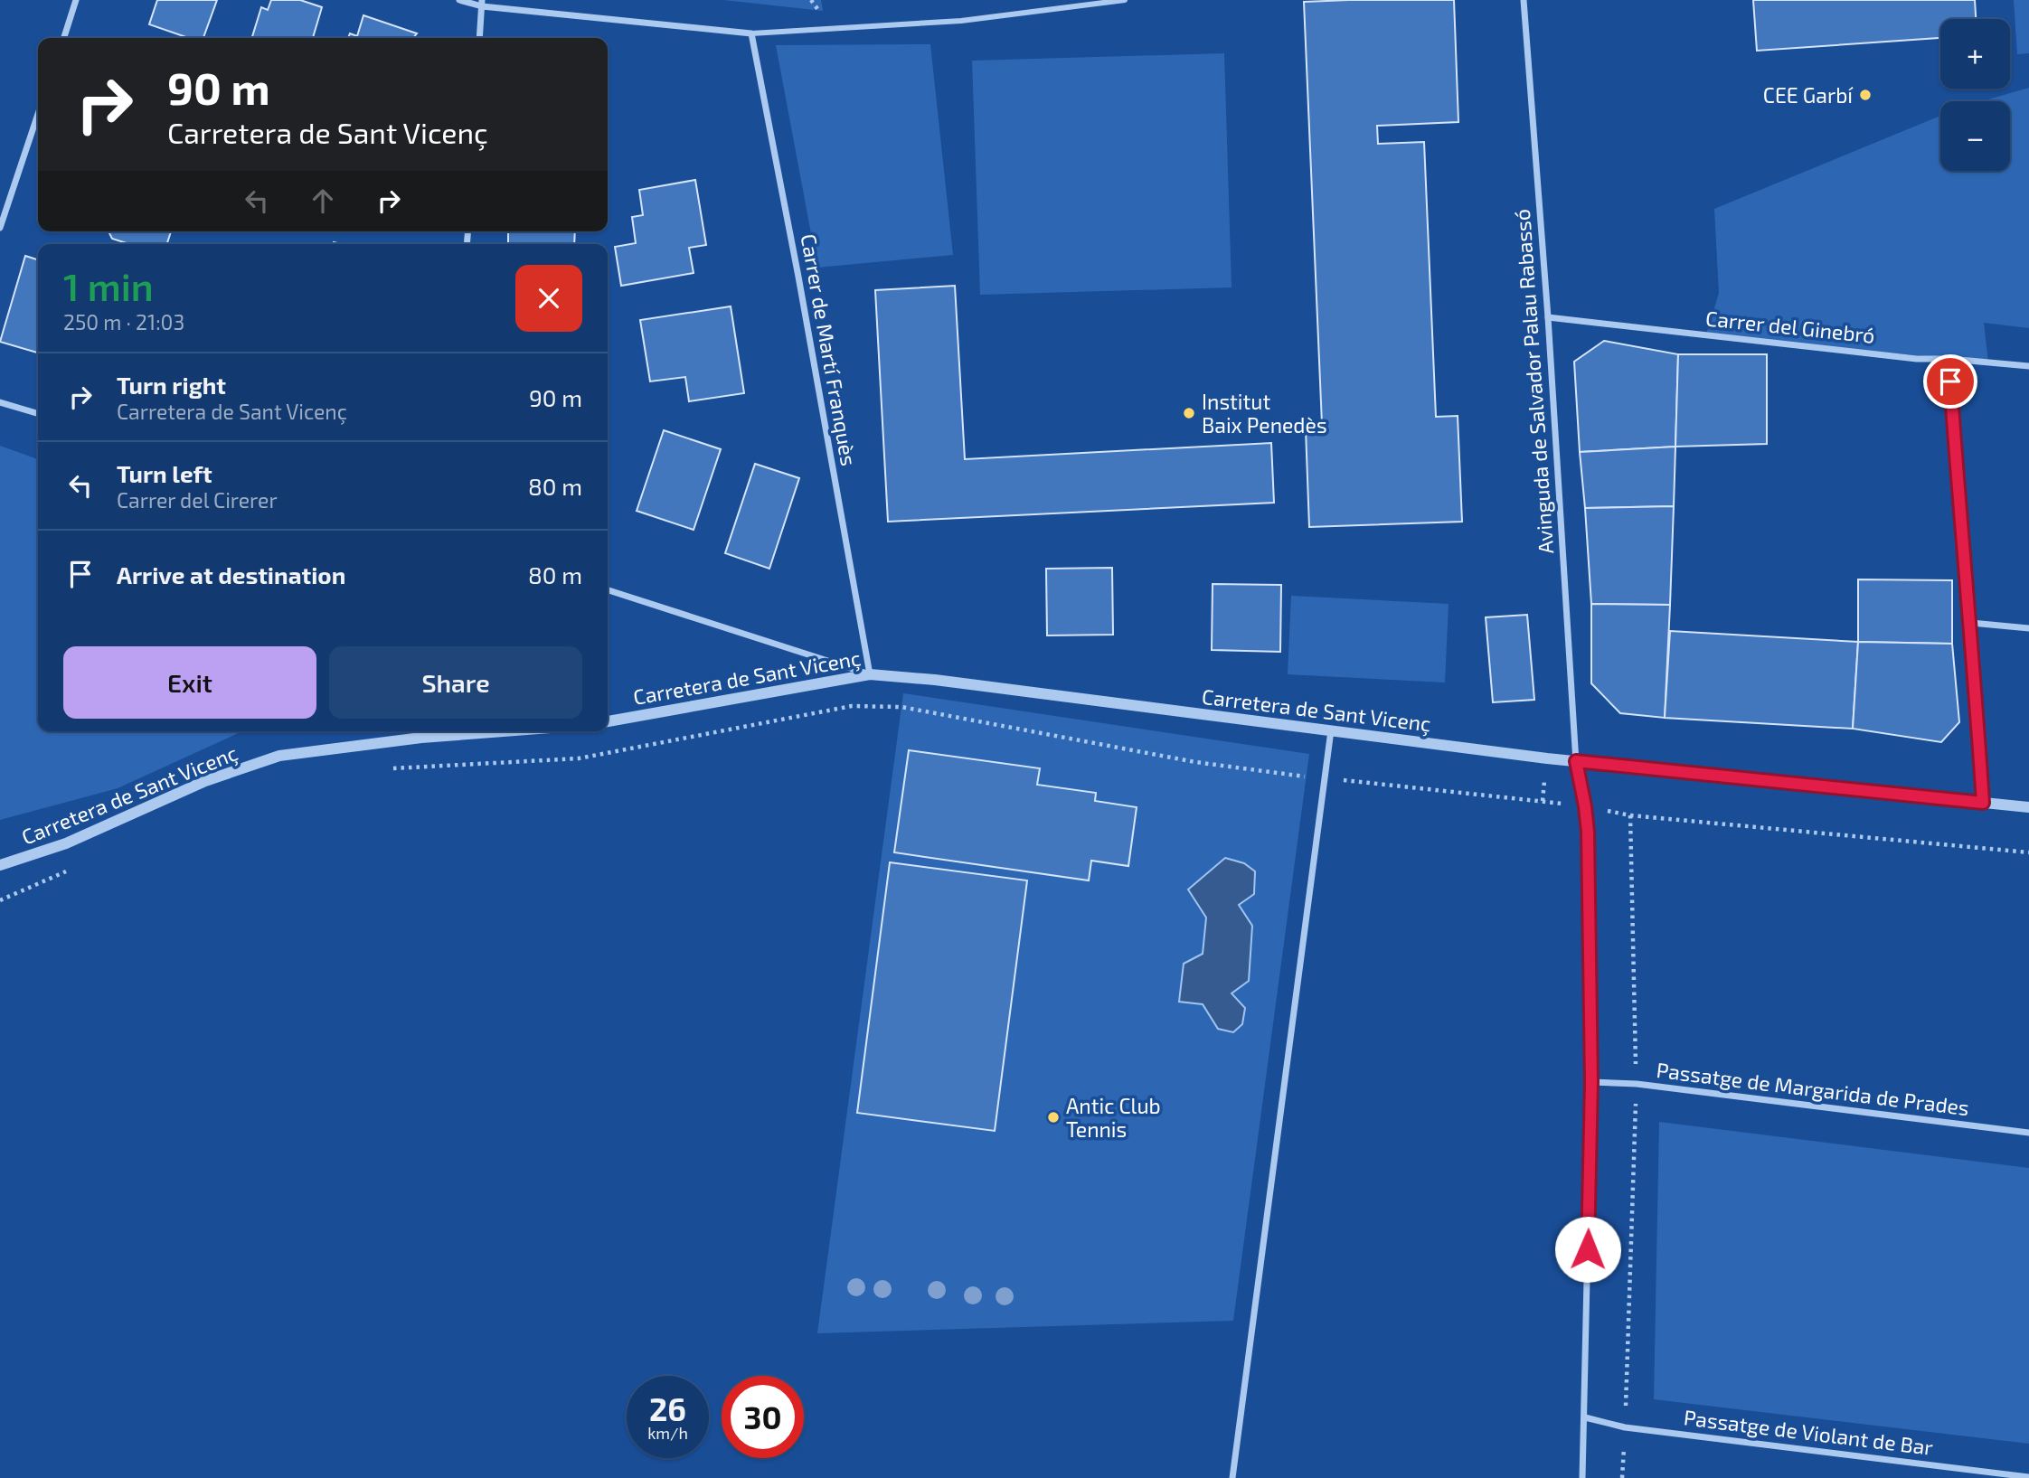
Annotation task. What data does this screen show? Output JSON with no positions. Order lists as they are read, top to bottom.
{
  "streets": {
    "street": [
      "Carrer del Ginebró",
      "Carrer de Martí Franquès",
      "Avinguda de Salvador Palau Rabassó",
      "Carretera de Sant Vicenç",
      "Passatge de Margarida de Prades",
      "Passatge de Violant de Bar"
    ]
  },
  "crossings": [
    ["Carrer del Ginebró", "Avinguda de Salvador Palau Rabassó"],
    ["Carrer de Martí Franquès", "Carretera de Sant Vicenç"],
    ["Avinguda de Salvador Palau Rabassó", "Carretera de Sant Vicenç"],
    ["Avinguda de Salvador Palau Rabassó", "Passatge de Margarida de Prades"],
    ["Avinguda de Salvador Palau Rabassó", "Passatge de Violant de Bar"]
  ],
  "places": ["CEE Garbí", "Institut Baix Penedès", "Antic Club Tennis"],
  "page": {
    "map_buttons": ["+", "−"],
    "turn": ["90 m", "Carretera de Sant Vicenç"],
    "heading": ["1 min", "250 m · 21:03"],
    "list": [
      {
        "name": "Turn right",
        "note": "Carretera de Sant Vicenç",
        "value": "90 m"
      },
      {
        "name": "Turn left",
        "note": "Carrer del Cirerer",
        "value": "80 m"
      },
      {
        "name": "Arrive at destination",
        "value": "80 m"
      }
    ],
    "buttons": ["Exit", "Share"],
    "speed": "26 km/h",
    "limit": "30"
  }
}
